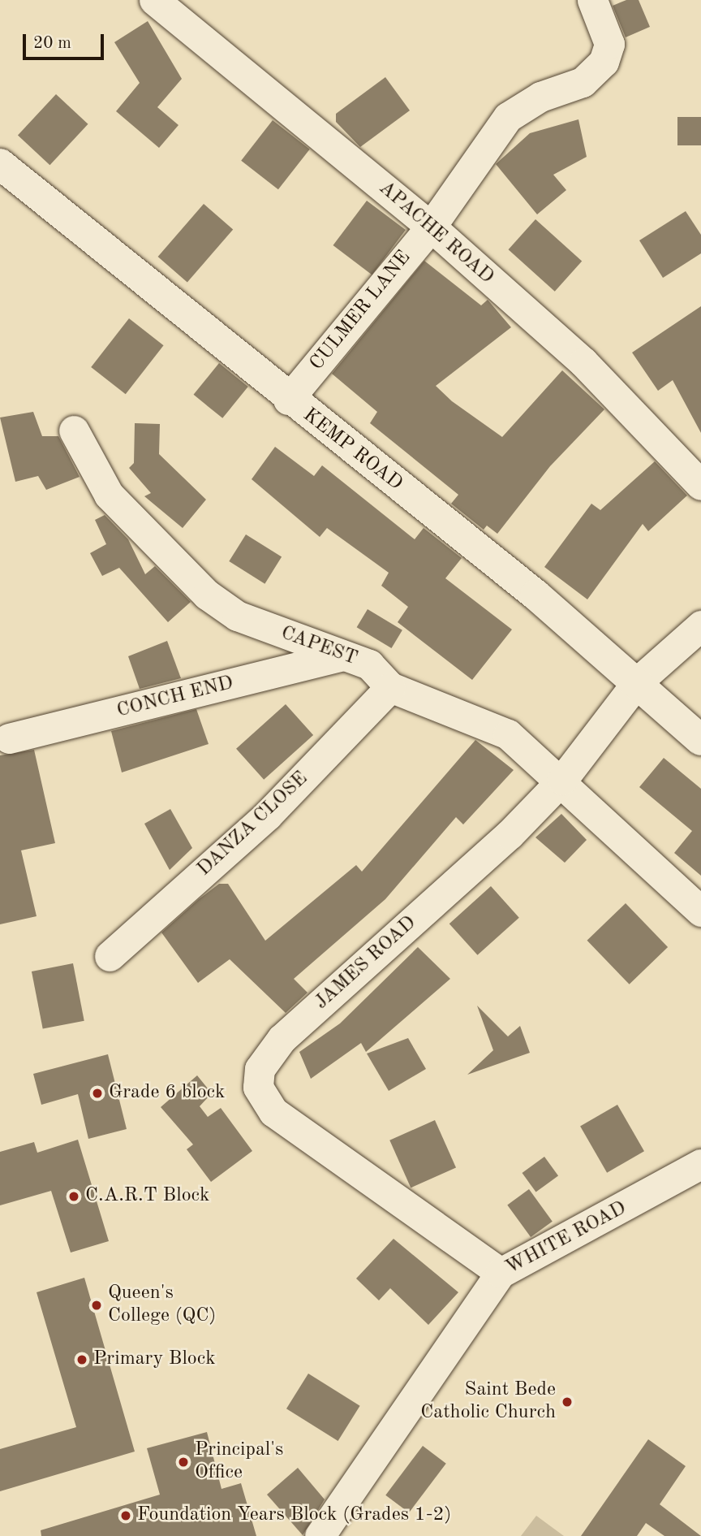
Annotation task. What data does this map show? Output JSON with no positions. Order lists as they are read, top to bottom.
{
  "streets": {
    "street": [
      "APACHE ROAD",
      "CULMER LANE",
      "KEMP ROAD",
      "CAPEST",
      "CONCH END",
      "DANZA CLOSE",
      "JAMES ROAD",
      "WHITE ROAD"
    ]
  },
  "crossings": [
    ["APACHE ROAD", "CULMER LANE"],
    ["CULMER LANE", "KEMP ROAD"],
    ["KEMP ROAD", "JAMES ROAD"],
    ["CAPEST", "CONCH END"],
    ["CAPEST", "DANZA CLOSE"],
    ["CAPEST", "JAMES ROAD"],
    ["JAMES ROAD", "WHITE ROAD"]
  ],
  "places": [
    "Grade 6 block",
    "C.A.R.T Block",
    "Queen's College (QC)",
    "Primary Block",
    "Saint Bede Catholic Church",
    "Principal's Office",
    "Foundation Years Block (Grades 1-2)"
  ],
  "scale_bar": "20 m"
}
